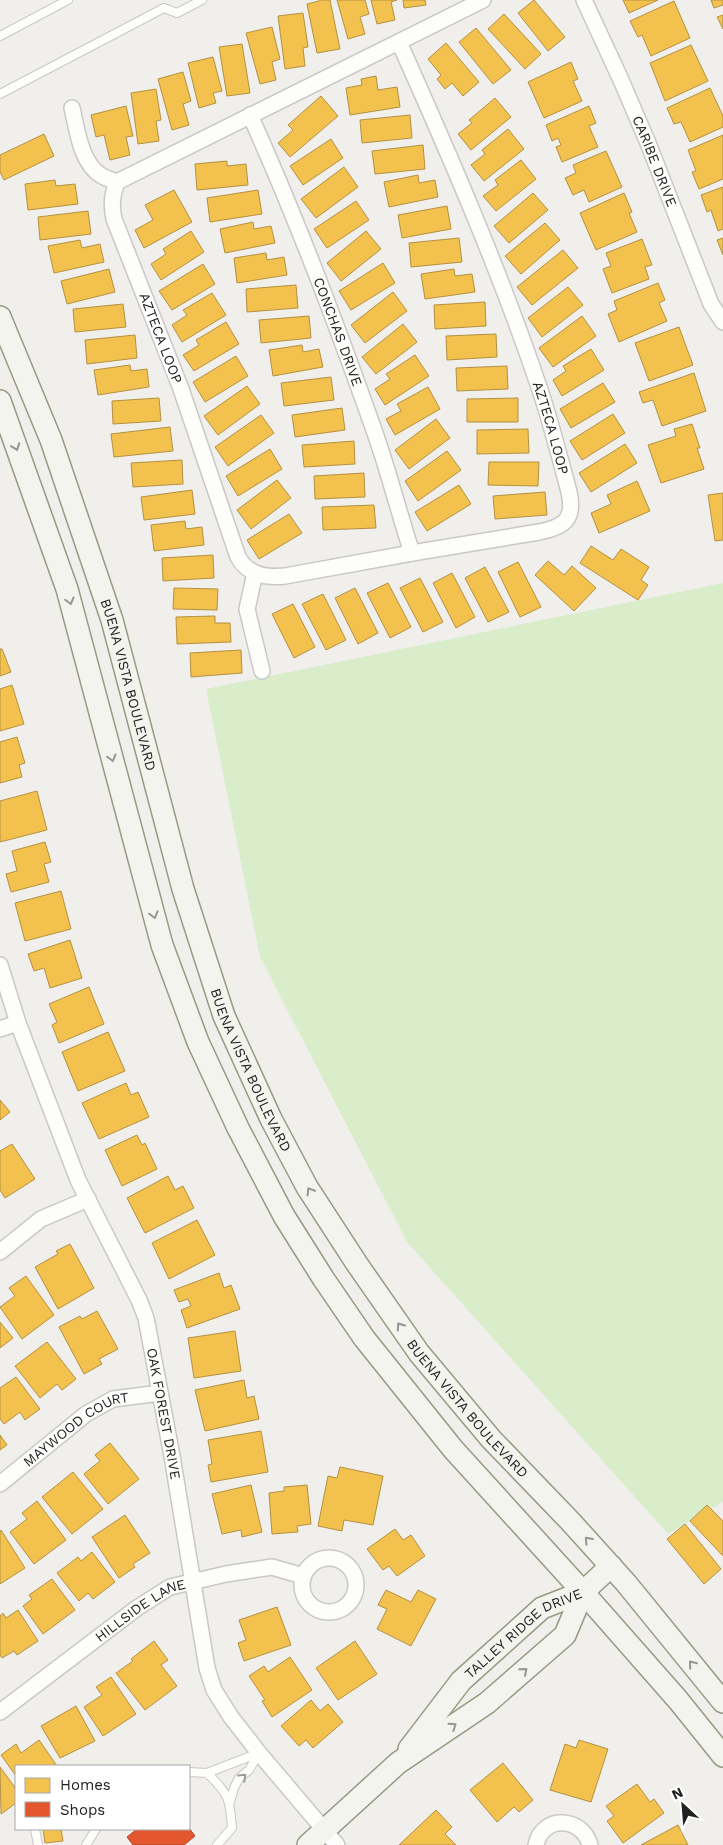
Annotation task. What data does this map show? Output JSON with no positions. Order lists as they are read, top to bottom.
{
  "streets": {
    "main road": ["BUENA VISTA BOULEVARD", "TALLEY RIDGE DRIVE"],
    "street": [
      "CARIBE DRIVE",
      "CONCHAS DRIVE",
      "AZTECA LOOP",
      "OAK FOREST DRIVE",
      "MAYWOOD COURT",
      "HILLSIDE LANE"
    ]
  },
  "crossings": [
    ["CONCHAS DRIVE", "AZTECA LOOP"],
    ["OAK FOREST DRIVE", "MAYWOOD COURT"],
    ["OAK FOREST DRIVE", "HILLSIDE LANE"],
    ["OAK FOREST DRIVE", "TALLEY RIDGE DRIVE"]
  ],
  "legend": ["Homes", "Shops"],
  "north": "top left"
}
